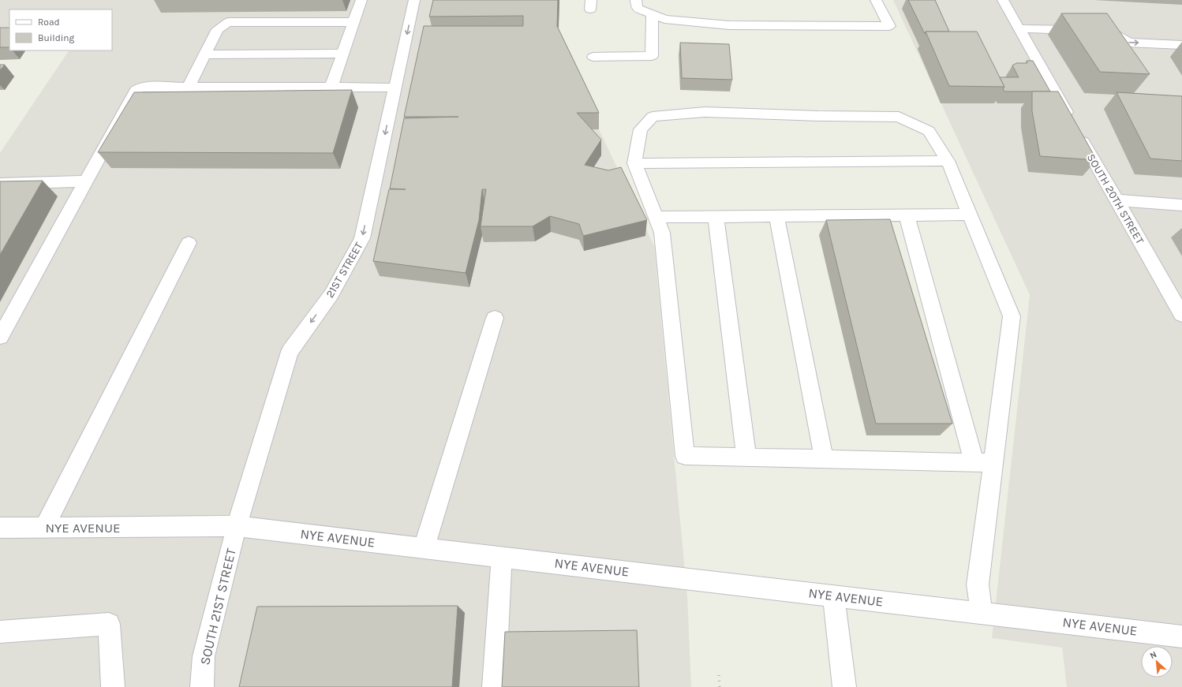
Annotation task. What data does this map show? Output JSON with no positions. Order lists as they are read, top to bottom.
{
  "streets": {
    "street": [
      "SOUTH 20TH STREET",
      "21ST STREET",
      "NYE AVENUE",
      "SOUTH 21ST STREET"
    ]
  },
  "crossings": [
    ["21ST STREET", "NYE AVENUE"],
    ["21ST STREET", "SOUTH 21ST STREET"],
    ["NYE AVENUE", "SOUTH 21ST STREET"]
  ],
  "legend": ["Road", "Building"],
  "north": "top left"
}
